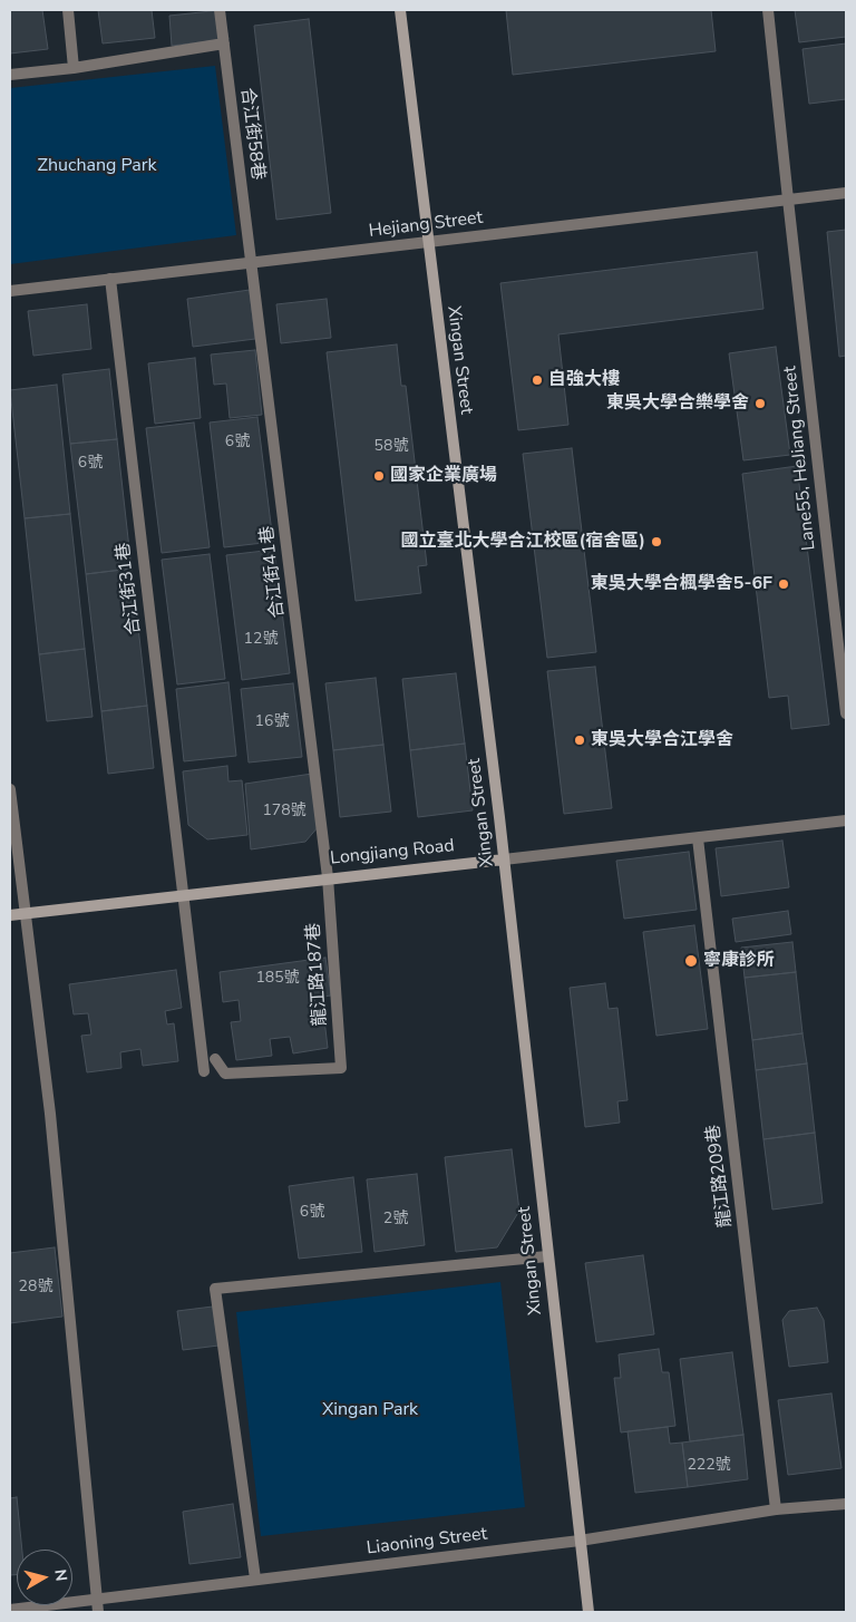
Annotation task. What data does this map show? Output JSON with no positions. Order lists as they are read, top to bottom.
{
  "streets": {
    "street": [
      "合江街58巷",
      "Hejiang Street",
      "Xingan Street",
      "Lane55, HeJiang Street",
      "合江街41巷",
      "合江街31巷",
      "Longjiang Road",
      "龍江路187巷",
      "龍江路209巷",
      "Liaoning Street"
    ]
  },
  "crossings": [
    ["合江街58巷", "Hejiang Street"],
    ["合江街58巷", "合江街41巷"],
    ["Hejiang Street", "Xingan Street"],
    ["Hejiang Street", "Lane55, HeJiang Street"],
    ["Hejiang Street", "合江街41巷"],
    ["Hejiang Street", "合江街31巷"],
    ["Xingan Street", "Longjiang Road"],
    ["Xingan Street", "Liaoning Street"],
    ["合江街41巷", "Longjiang Road"],
    ["合江街41巷", "龍江路187巷"],
    ["合江街31巷", "Longjiang Road"],
    ["Longjiang Road", "龍江路187巷"],
    ["Longjiang Road", "龍江路209巷"],
    ["龍江路209巷", "Liaoning Street"]
  ],
  "parks": ["Zhuchang Park", "Xingan Park"],
  "places": [
    "自強大樓",
    "東吳大學合樂學舍",
    "國家企業廣場",
    "國立臺北大學合江校區(宿舍區)",
    "東吳大學合楓學舍5-6F",
    "東吳大學合江學舍",
    "寧康診所"
  ],
  "house_numbers": [
    "6號",
    "58號",
    "6號",
    "12號",
    "16號",
    "178號",
    "185號",
    "6號",
    "2號",
    "28號",
    "222號"
  ],
  "north": "right"
}
